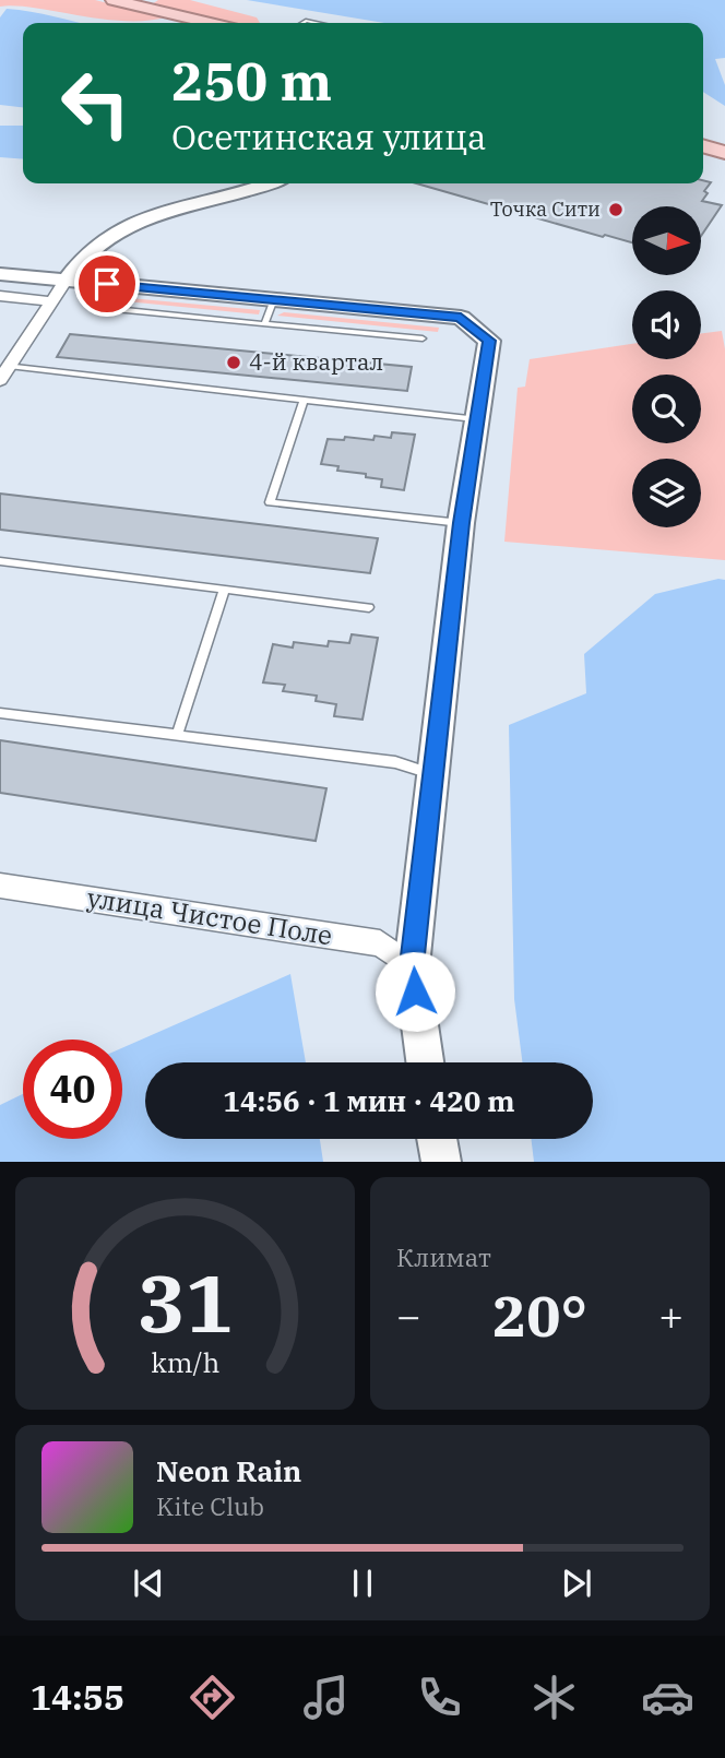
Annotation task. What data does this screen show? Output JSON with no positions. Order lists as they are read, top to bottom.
{
  "streets": {
    "street": ["улица Чистое Поле"]
  },
  "places": ["Точка Сити", "4-й квартал"],
  "north": "right",
  "page": {
    "turn": ["250 m", "Осетинская улица"],
    "limit": "40",
    "trip": "14:56 · 1 мин · 420 m",
    "tile": "Климат",
    "heat": ["−", "20°", "+"],
    "song": ["Neon Rain", "Kite Club"],
    "tabs": "14:55",
    "gauge": ["31", "km/h"]
  }
}
